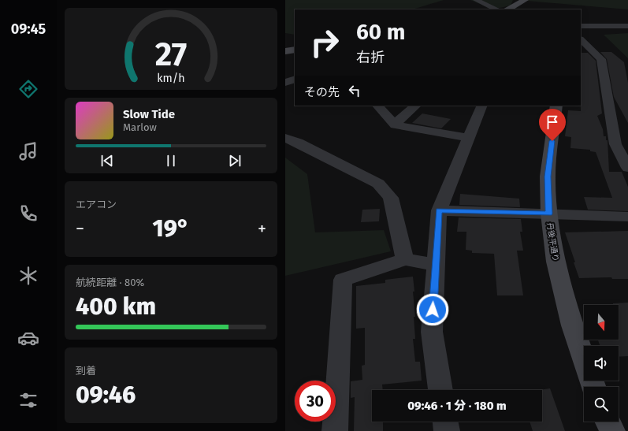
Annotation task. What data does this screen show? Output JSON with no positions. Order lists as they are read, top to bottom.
{
  "streets": {
    "street": ["丹後平通り"]
  },
  "north": "bottom",
  "page": {
    "tabs": "09:45",
    "turn": ["60 m", "右折"],
    "then": "その先",
    "song": ["Slow Tide", "Marlow"],
    "tile": [
      "エアコン",
      ["航続距離 · 80%", "400 km"],
      ["到着", "09:46"]
    ],
    "heat": ["−", "19°", "+"],
    "limit": "30",
    "trip": "09:46 · 1 分 · 180 m",
    "gauge": ["27", "km/h"]
  }
}
